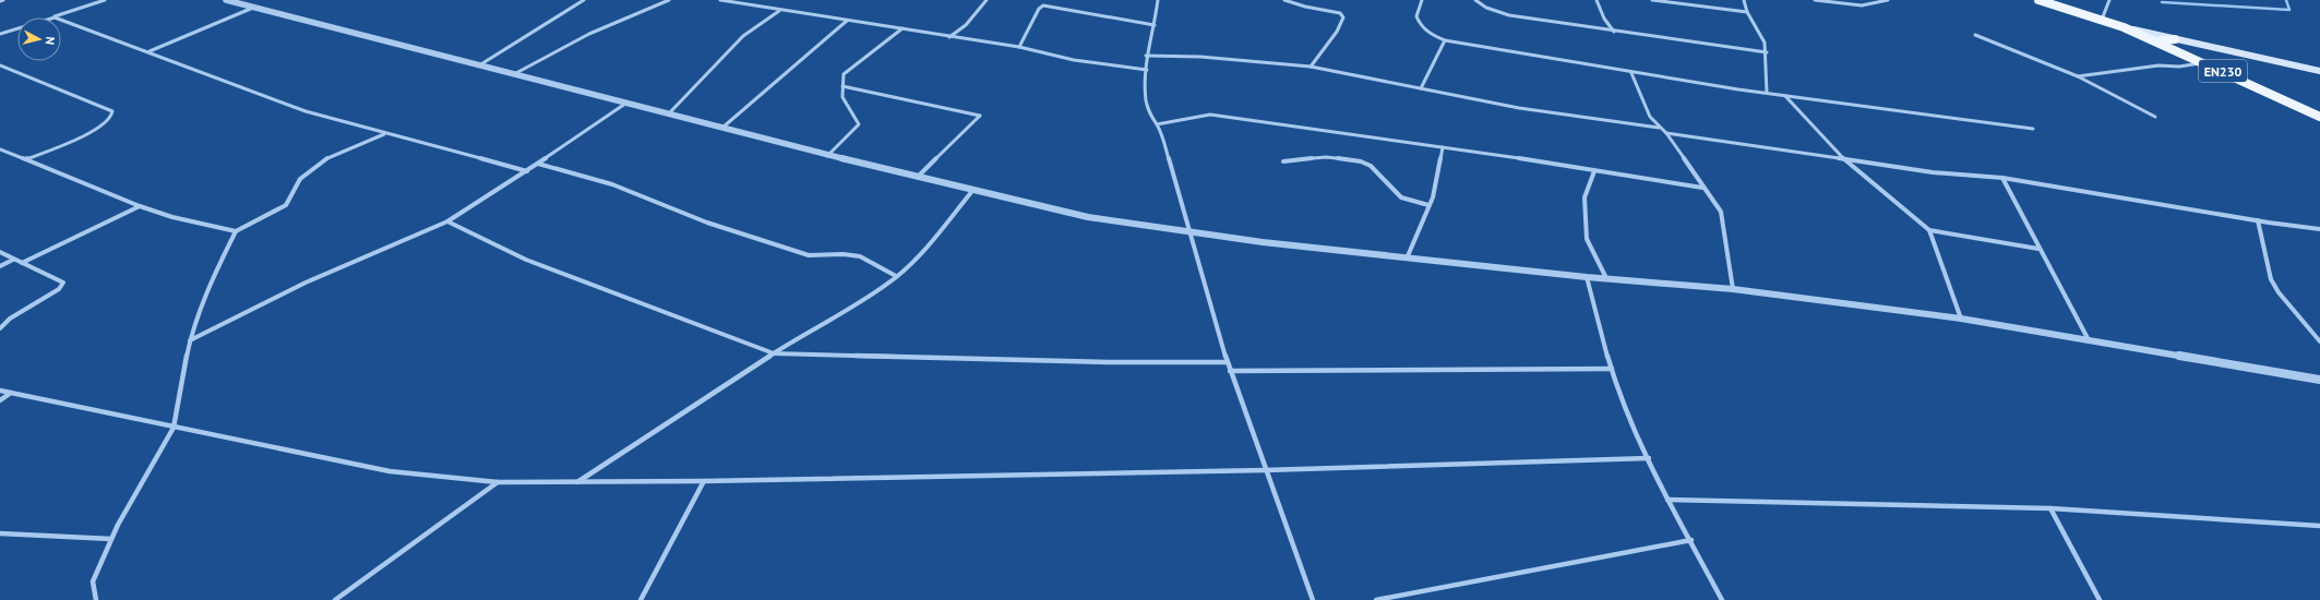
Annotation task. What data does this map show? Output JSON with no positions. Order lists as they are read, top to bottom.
{
  "streets": {
    "main road": ["EN230"]
  },
  "north": "right"
}
